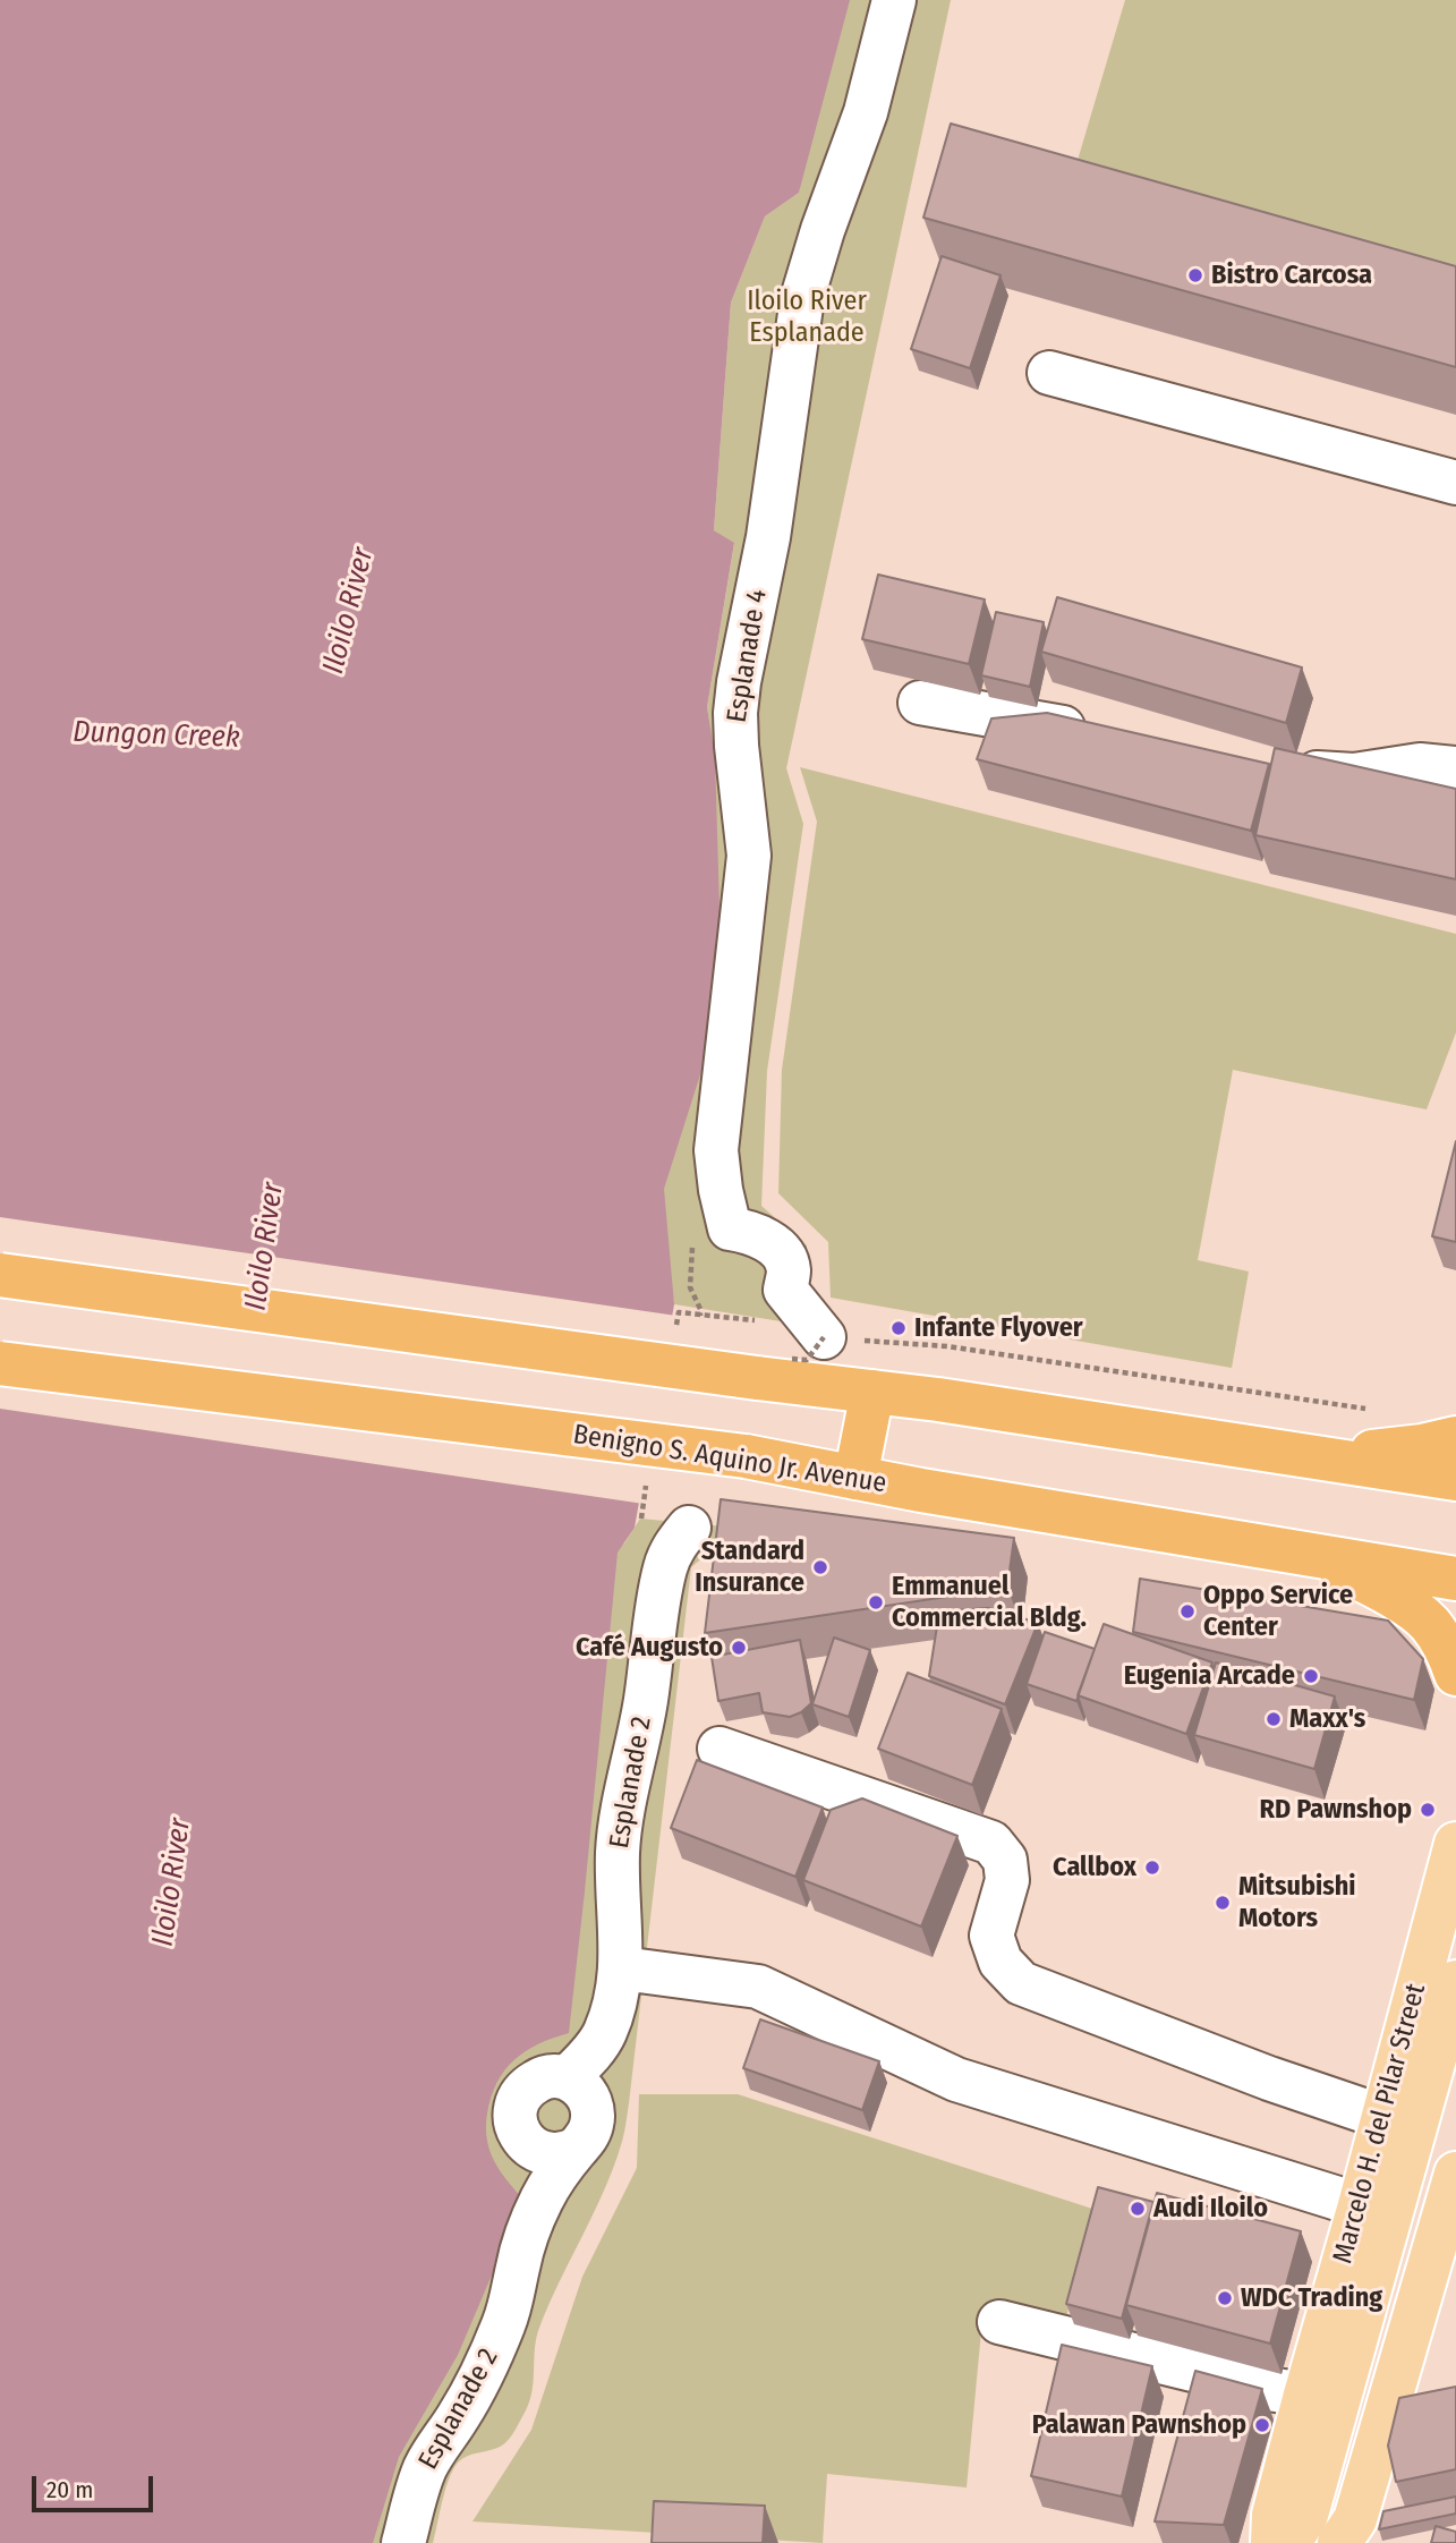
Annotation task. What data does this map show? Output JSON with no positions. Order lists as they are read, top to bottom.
{
  "streets": {
    "highway": ["Benigno S. Aquino Jr. Avenue"],
    "main road": ["Marcelo H. del Pilar Street"],
    "street": ["Esplanade 4", "Esplanade 2"]
  },
  "water": ["Iloilo River", "Dungon Creek"],
  "parks": ["Iloilo River Esplanade"],
  "places": [
    "Bistro Carcosa",
    "Infante Flyover",
    "Standard Insurance",
    "Emmanuel Commercial Bldg.",
    "Oppo Service Center",
    "Café Augusto",
    "Eugenia Arcade",
    "Maxx's",
    "RD Pawnshop",
    "Callbox",
    "Mitsubishi Motors",
    "Audi Iloilo",
    "WDC Trading",
    "Palawan Pawnshop"
  ],
  "scale_bar": "20 m"
}
